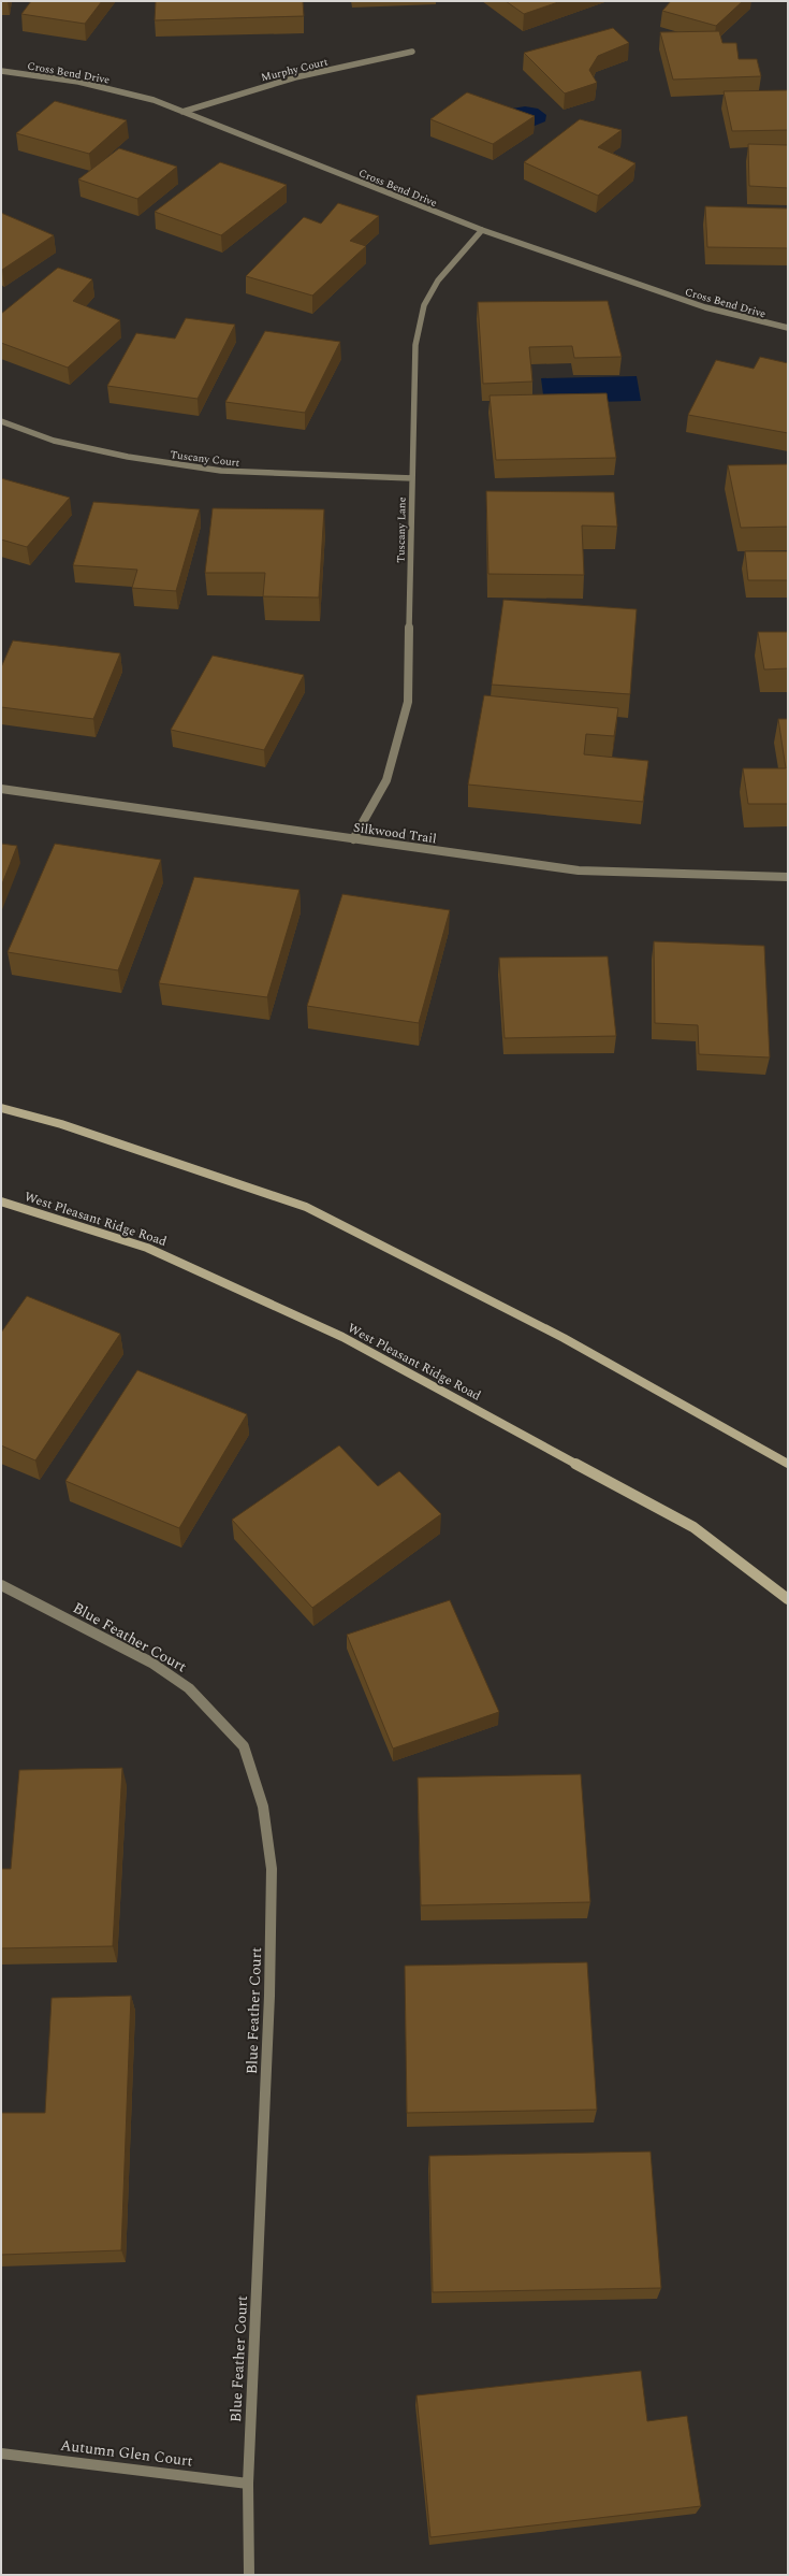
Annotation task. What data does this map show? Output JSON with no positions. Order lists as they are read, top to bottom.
{
  "streets": {
    "main road": ["West Pleasant Ridge Road"],
    "street": [
      "Murphy Court",
      "Cross Bend Drive",
      "Tuscany Court",
      "Tuscany Lane",
      "Silkwood Trail",
      "Blue Feather Court",
      "Autumn Glen Court"
    ]
  },
  "crossings": [
    ["Murphy Court", "Cross Bend Drive"],
    ["Cross Bend Drive", "Tuscany Lane"],
    ["Tuscany Court", "Tuscany Lane"],
    ["Tuscany Lane", "Silkwood Trail"],
    ["Blue Feather Court", "Autumn Glen Court"]
  ]
}
